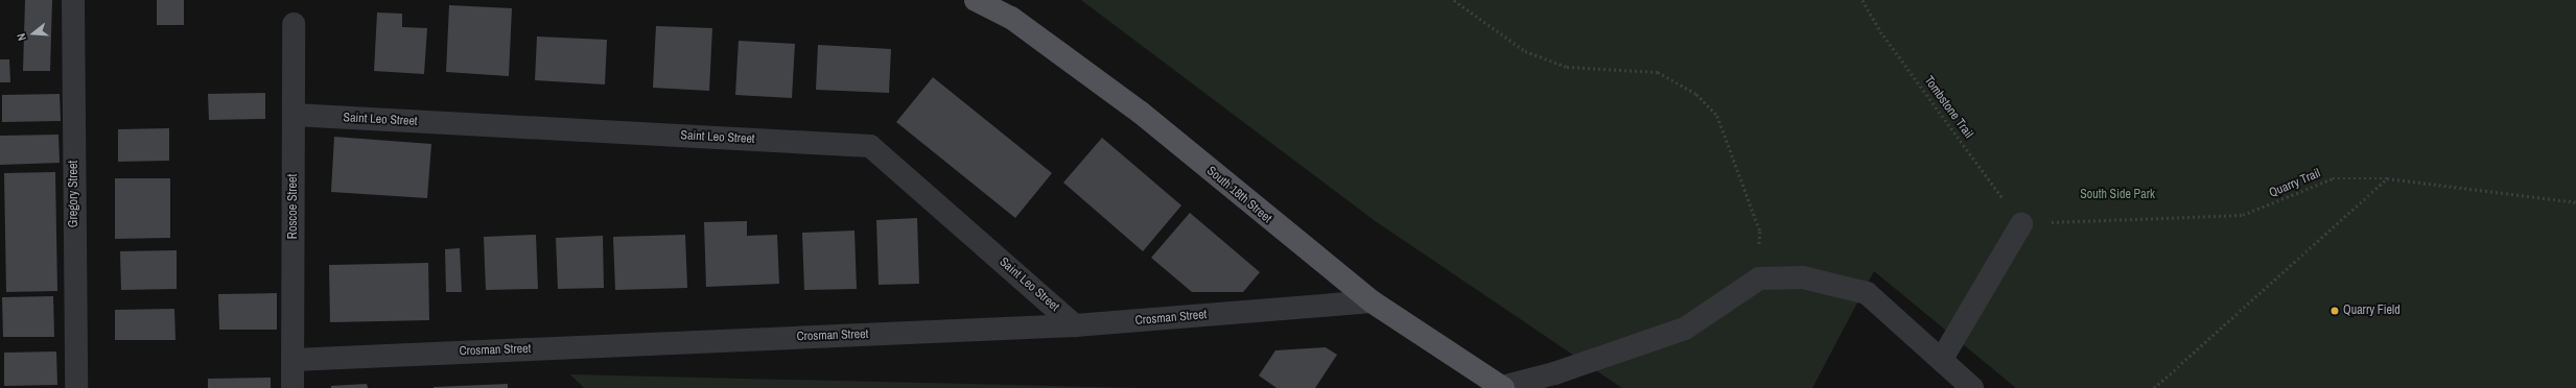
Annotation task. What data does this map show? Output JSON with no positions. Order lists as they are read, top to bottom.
{
  "streets": {
    "main road": ["South 18th Street"],
    "street": [
      "Saint Leo Street",
      "Gregory Street",
      "Roscoe Street",
      "Crosman Street"
    ],
    "path": ["Tombstone Trail", "Quarry Trail"]
  },
  "crossings": [
    ["Tombstone Trail", "Quarry Trail"],
    ["Saint Leo Street", "Roscoe Street"],
    ["Saint Leo Street", "Crosman Street"],
    ["South 18th Street", "Crosman Street"],
    ["Roscoe Street", "Crosman Street"]
  ],
  "parks": ["South Side Park"],
  "places": ["Quarry Field"],
  "north": "left"
}
